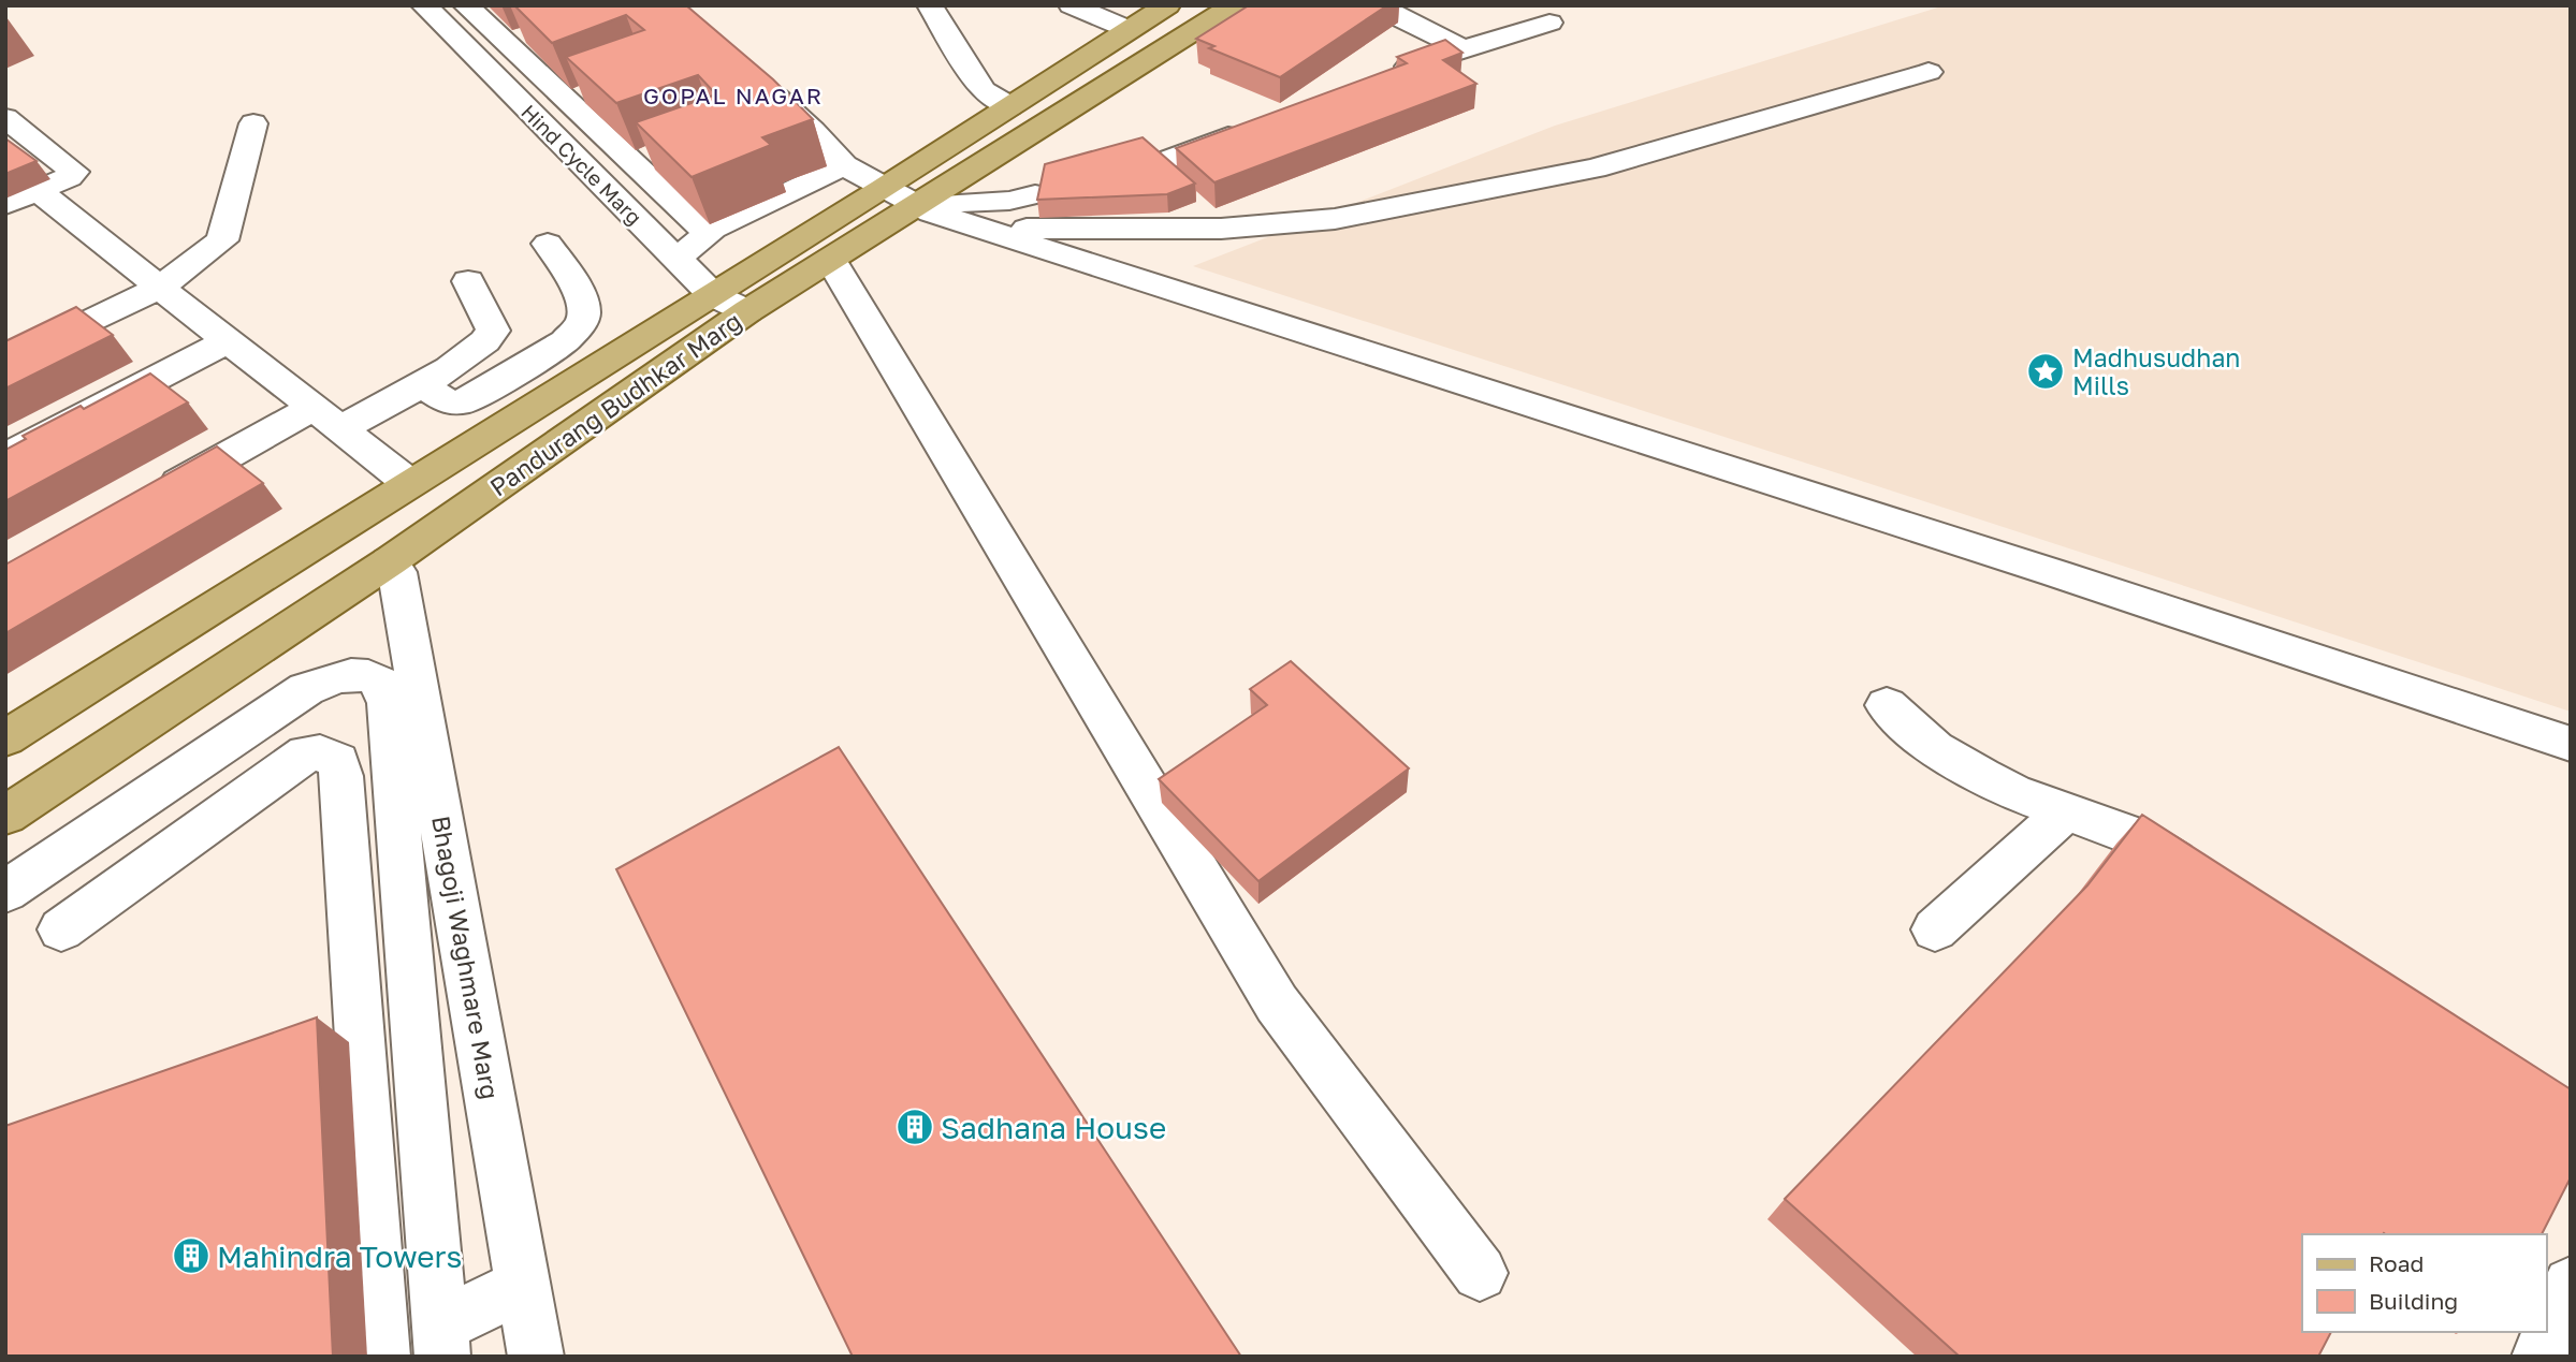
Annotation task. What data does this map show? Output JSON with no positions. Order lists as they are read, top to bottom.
{
  "streets": {
    "main road": ["Pandurang Budhkar Marg"],
    "street": ["Hind Cycle Marg", "Bhagoji Waghmare Marg"]
  },
  "crossings": [
    ["Hind Cycle Marg", "Pandurang Budhkar Marg"],
    ["Pandurang Budhkar Marg", "Bhagoji Waghmare Marg"]
  ],
  "districts": ["GOPAL NAGAR"],
  "places": {
    "place": ["Madhusudhan Mills"],
    "building": ["Sadhana House", "Mahindra Towers"]
  },
  "legend": ["Road", "Building"]
}
